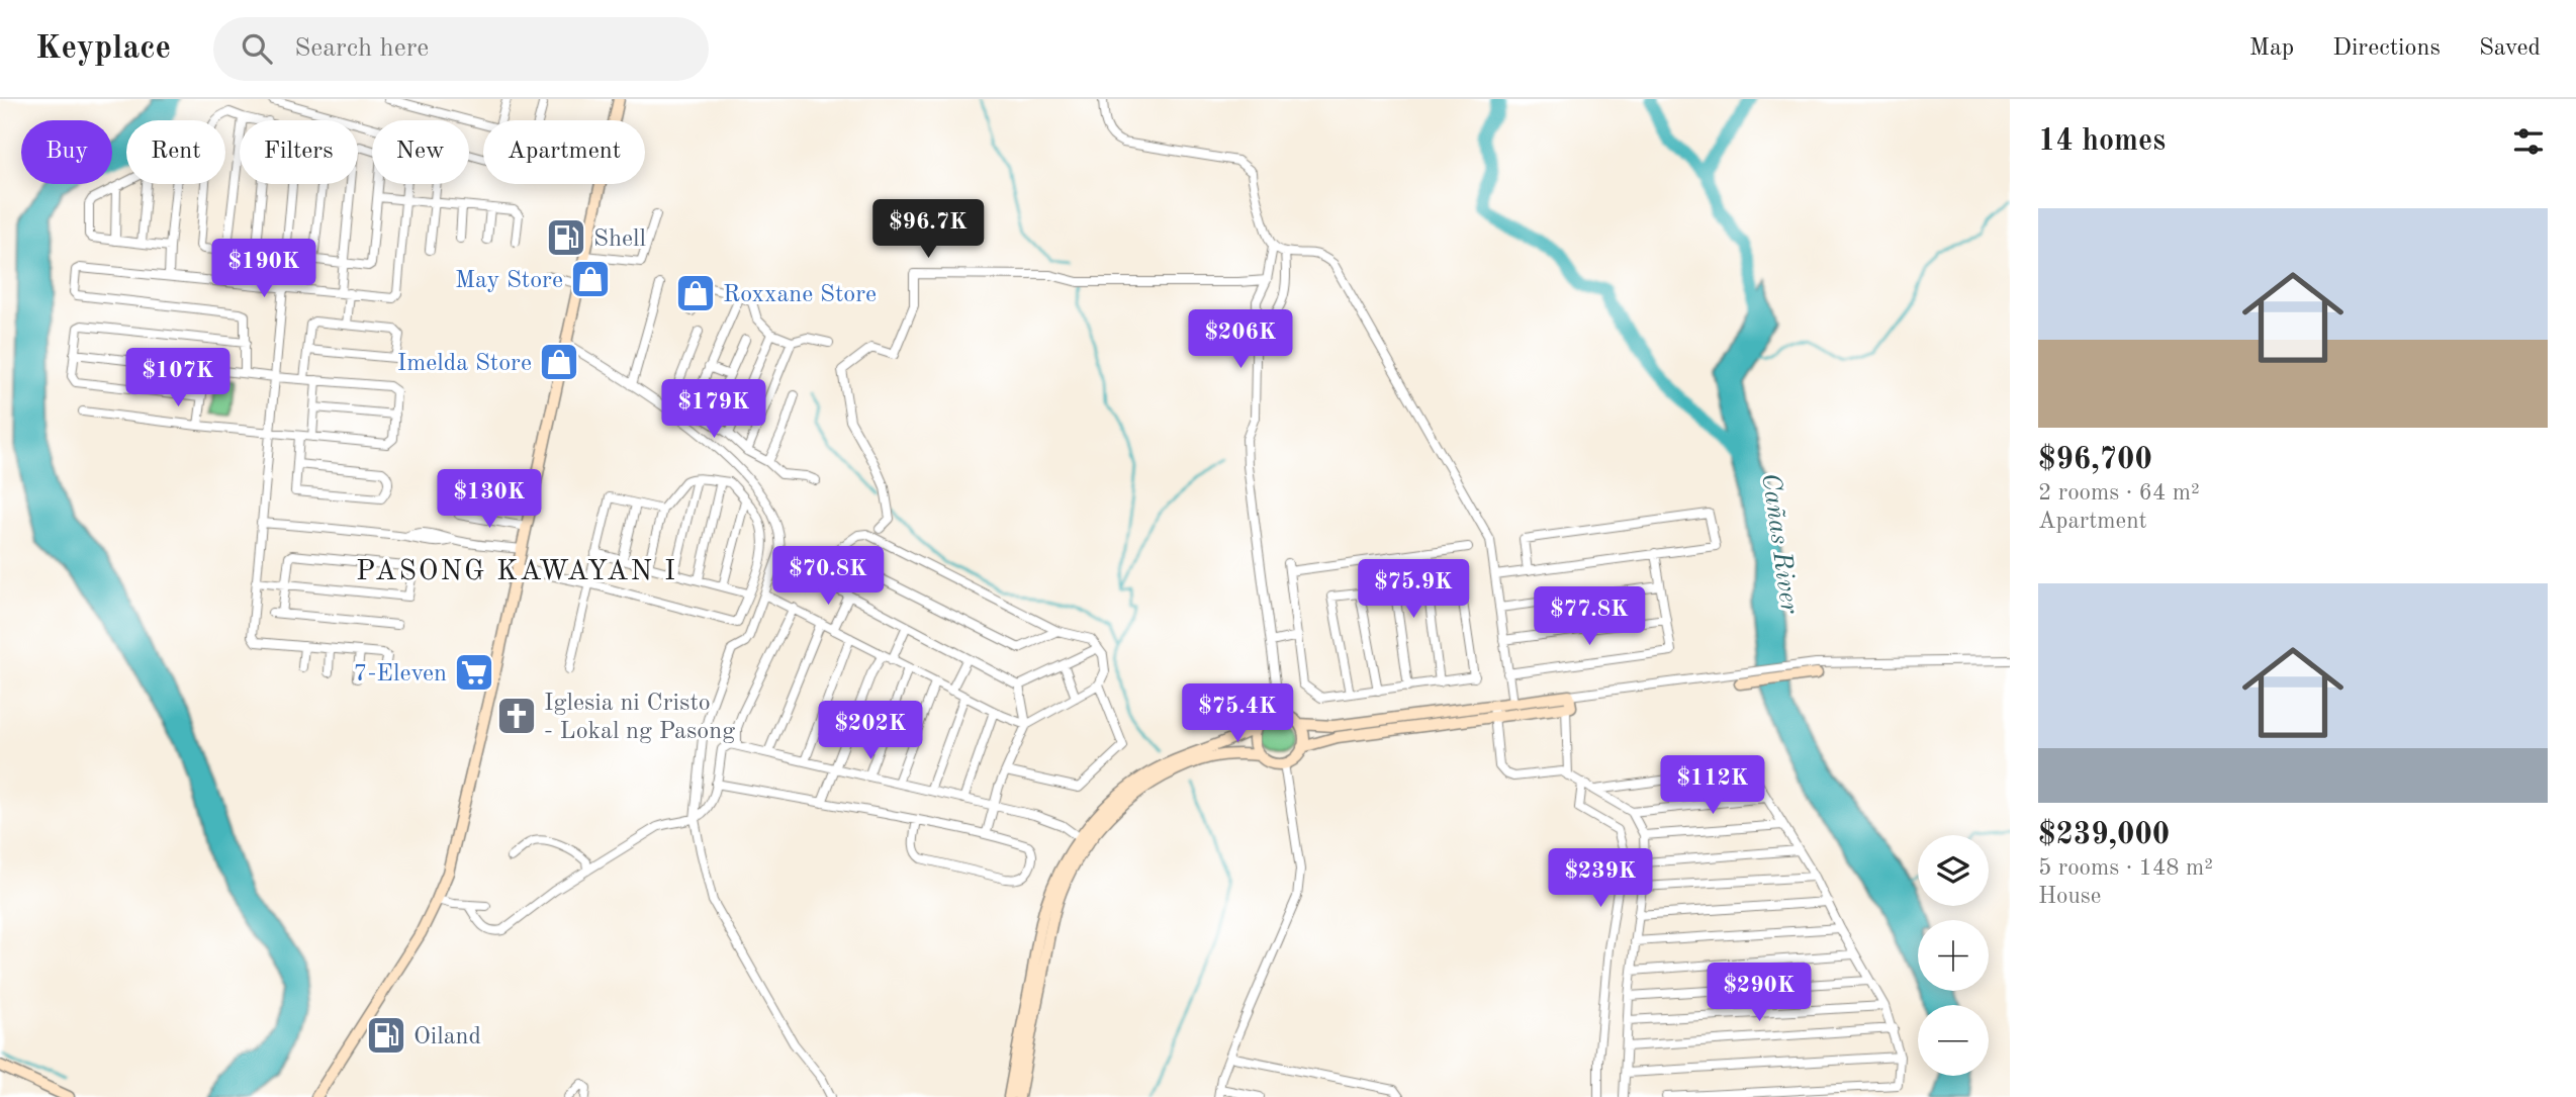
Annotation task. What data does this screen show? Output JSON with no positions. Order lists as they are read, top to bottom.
{
  "districts": ["PASONG KAWAYAN I"],
  "water": ["Cañas River"],
  "places": {
    "fuel station": ["Shell", "Oiland"],
    "shop": ["May Store", "Roxxane Store", "Imelda Store"],
    "supermarket": ["7-Eleven"],
    "church": ["Iglesia ni Cristo - Lokal ng Pasong"]
  },
  "page": {
    "header": "Keyplace",
    "search": "Search here",
    "nav": ["Map", "Directions", "Saved"],
    "heading": "14 homes",
    "chip": [
      "Buy",
      "Rent",
      "Filters",
      "New",
      "Apartment"
    ],
    "list": [
      {
        "name": "$96,700",
        "note": "2 rooms · 64 m² · Apartment"
      },
      {
        "name": "$239,000",
        "note": "5 rooms · 148 m² · House"
      }
    ],
    "price": [
      "$96.7K",
      "$190K",
      "$206K",
      "$107K",
      "$179K",
      "$130K",
      "$70.8K",
      "$75.9K",
      "$77.8K",
      "$75.4K",
      "$202K",
      "$112K",
      "$239K",
      "$290K"
    ],
    "map_buttons": ["+", "−"]
  }
}
